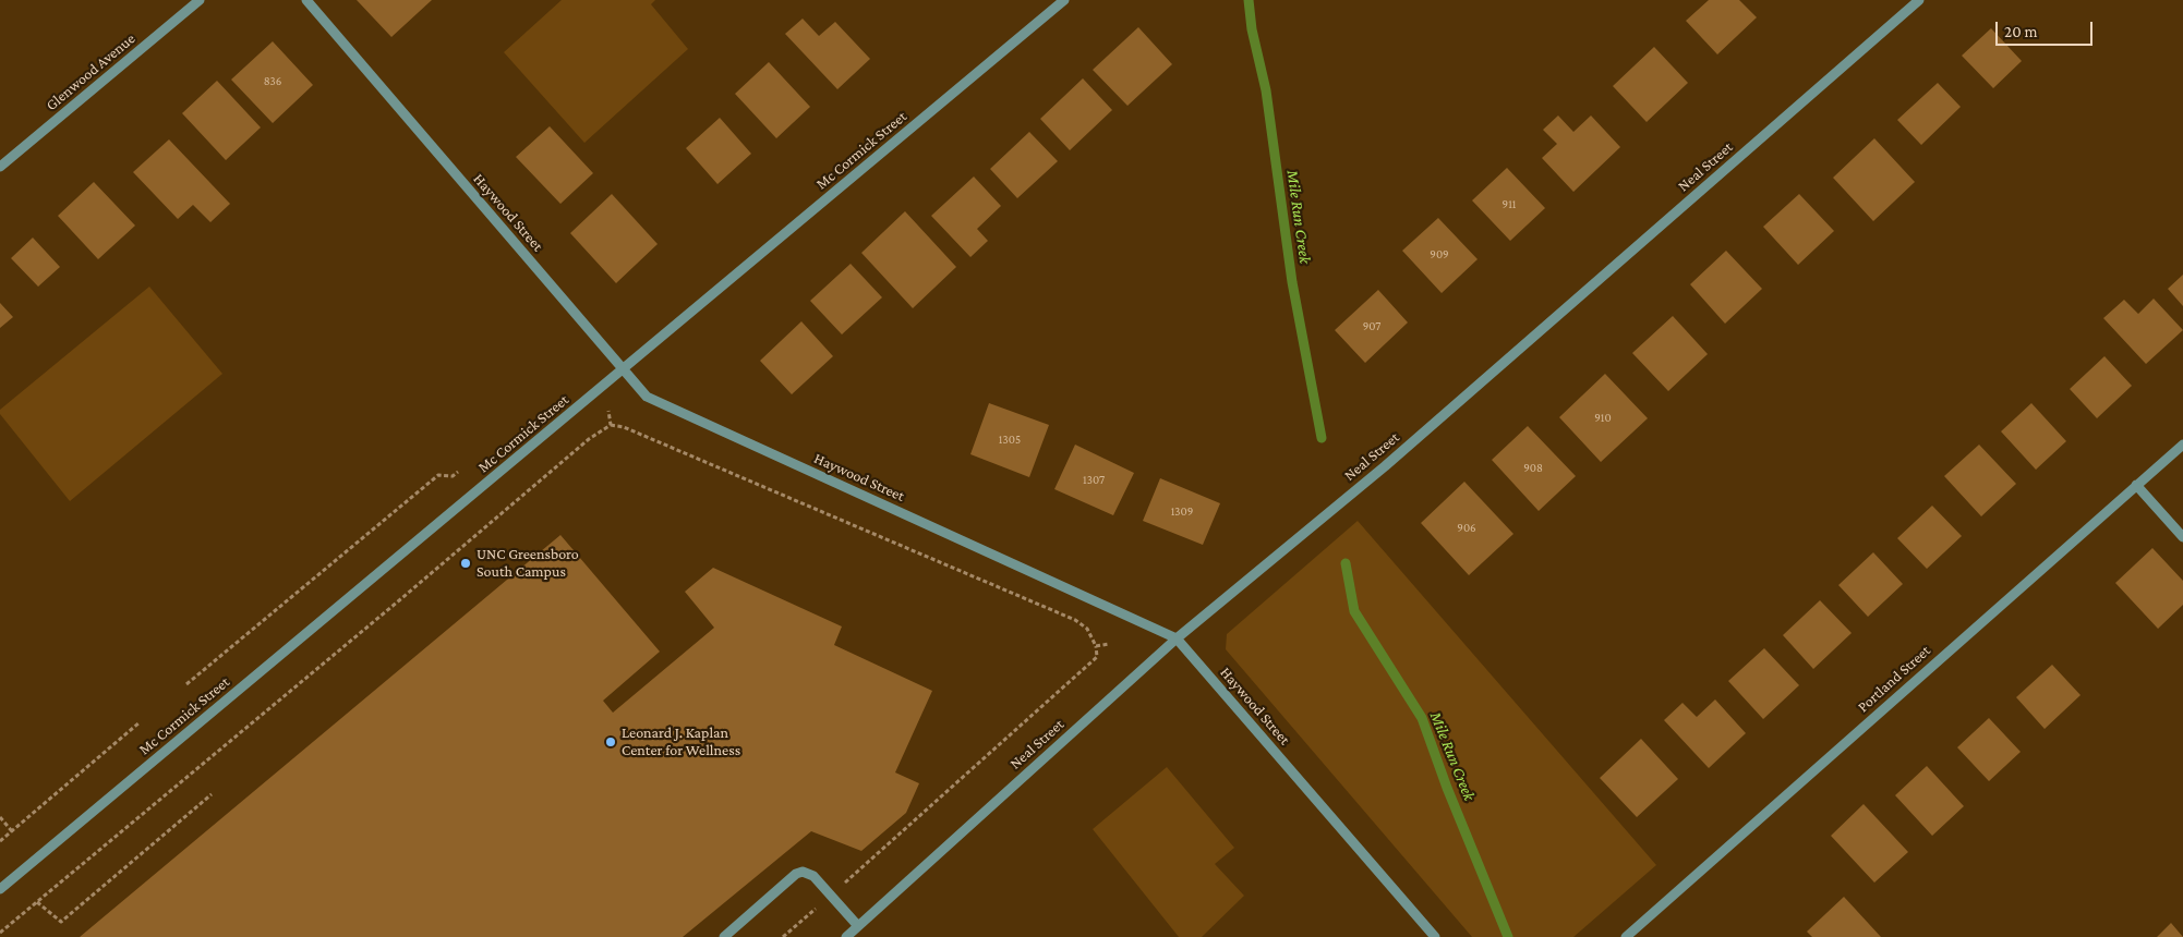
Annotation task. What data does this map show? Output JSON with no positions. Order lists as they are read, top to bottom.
{
  "streets": {
    "street": [
      "Glenwood Avenue",
      "Mc Cormick Street",
      "Neal Street",
      "Haywood Street",
      "Portland Street"
    ]
  },
  "crossings": [
    ["Mc Cormick Street", "Haywood Street"],
    ["Neal Street", "Haywood Street"]
  ],
  "water": ["Mile Run Creek"],
  "places": ["UNC Greensboro South Campus", "Leonard J. Kaplan Center for Wellness"],
  "house_numbers": [
    "836",
    "911",
    "909",
    "907",
    "910",
    "1305",
    "908",
    "1307",
    "1309",
    "906"
  ],
  "scale_bar": "20 m"
}
